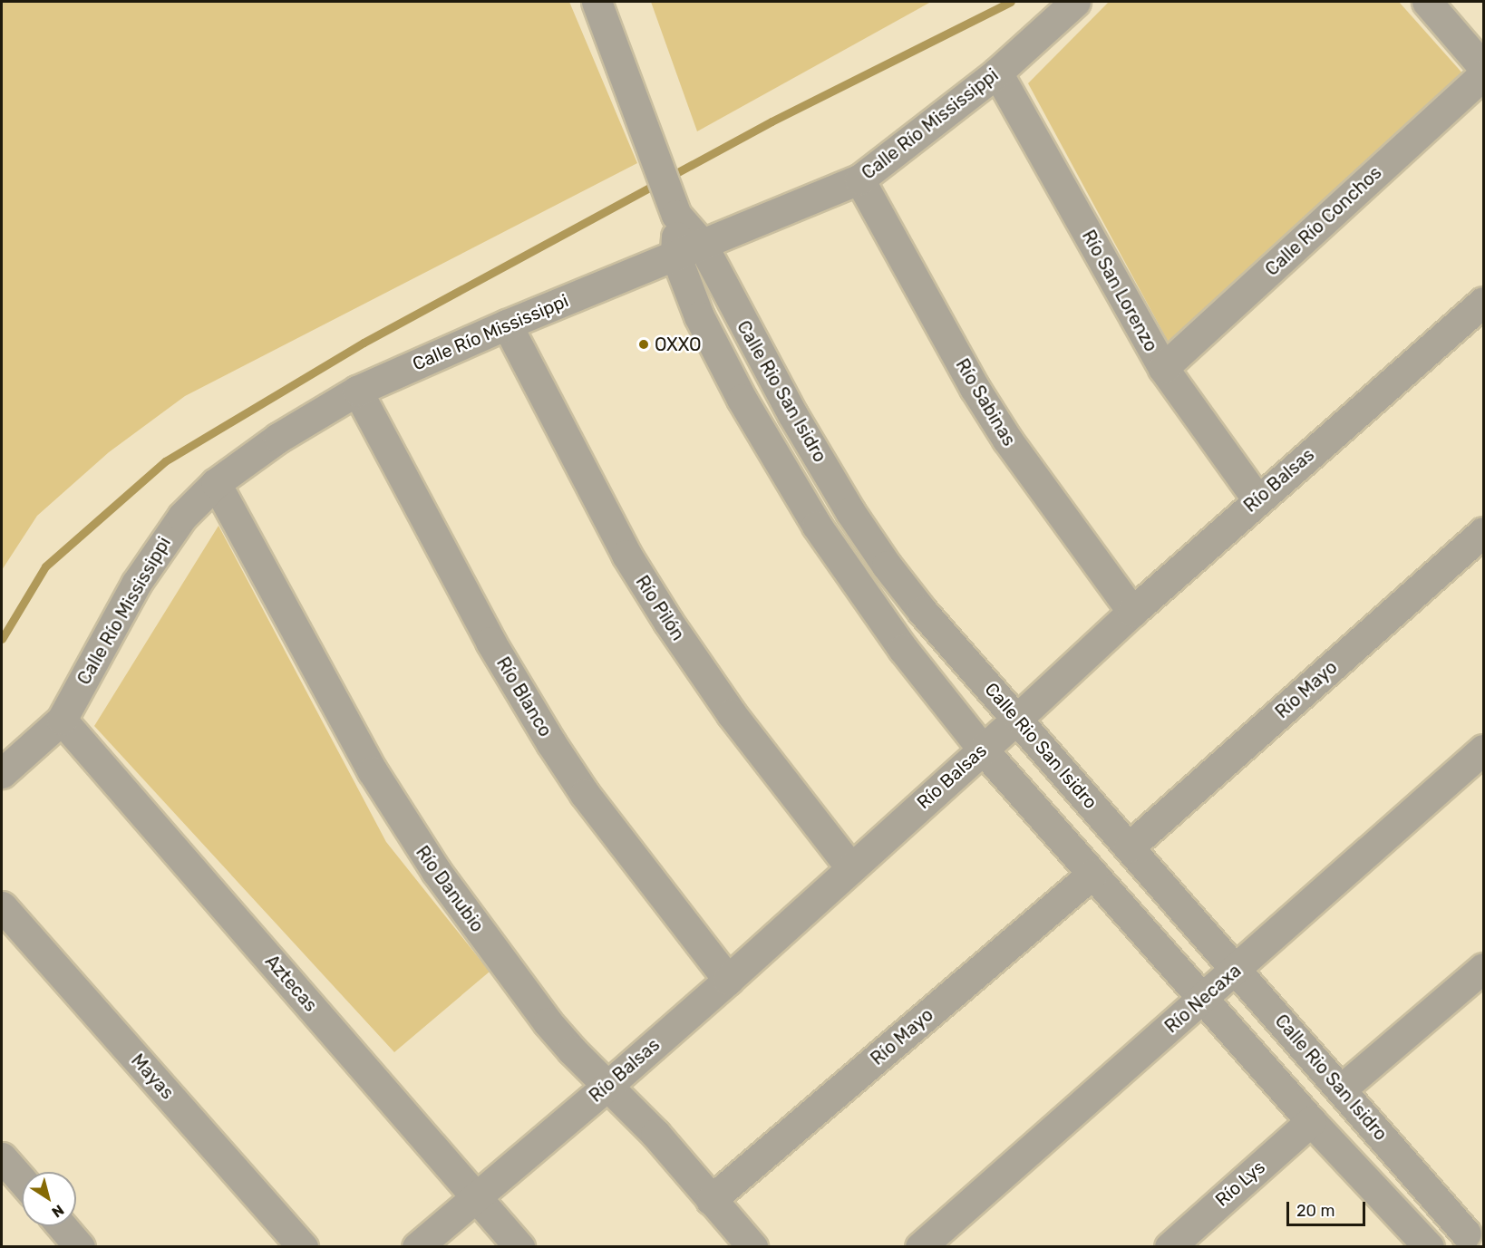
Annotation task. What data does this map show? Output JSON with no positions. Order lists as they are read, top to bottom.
{
  "streets": {
    "street": [
      "Calle Río Mississippi",
      "Calle Río Conchos",
      "Río San Lorenzo",
      "Calle Rio San Isidro",
      "Río Sabinas",
      "Río Balsas",
      "Río Pilón",
      "Río Mayo",
      "Río Blanco",
      "Río Danubio",
      "Aztecas",
      "Río Necaxa",
      "Mayas",
      "Río Lys"
    ]
  },
  "crossings": [
    ["Calle Río Mississippi", "Río San Lorenzo"],
    ["Calle Río Mississippi", "Calle Rio San Isidro"],
    ["Calle Río Mississippi", "Río Sabinas"],
    ["Calle Río Mississippi", "Río Pilón"],
    ["Calle Río Mississippi", "Río Blanco"],
    ["Calle Río Mississippi", "Río Danubio"],
    ["Calle Río Mississippi", "Aztecas"],
    ["Calle Río Conchos", "Río San Lorenzo"],
    ["Río San Lorenzo", "Río Balsas"],
    ["Calle Rio San Isidro", "Río Balsas"],
    ["Calle Rio San Isidro", "Río Mayo"],
    ["Calle Rio San Isidro", "Río Necaxa"],
    ["Calle Rio San Isidro", "Río Lys"],
    ["Río Sabinas", "Río Balsas"],
    ["Río Balsas", "Río Pilón"],
    ["Río Balsas", "Río Blanco"],
    ["Río Balsas", "Río Danubio"],
    ["Río Balsas", "Aztecas"],
    ["Río Mayo", "Río Danubio"]
  ],
  "places": ["OXXO"],
  "scale_bar": "20 m",
  "north": "bottom right"
}
